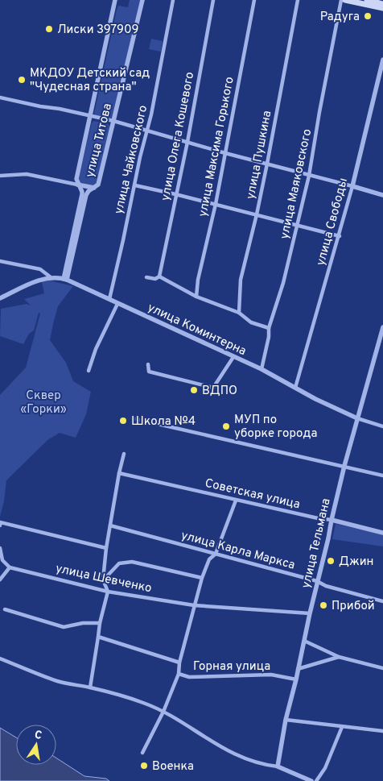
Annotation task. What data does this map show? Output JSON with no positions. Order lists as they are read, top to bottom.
{
  "streets": {
    "street": [
      "улица Олега Кошевого",
      "улица Титова",
      "улица Максима Горького",
      "улица Пушкина",
      "улица Чайковского",
      "улица Маяковского",
      "улица Свободы",
      "улица Коминтерна",
      "Советская улица",
      "улица Тельмана",
      "улица Карла Маркса",
      "улица Шевченко",
      "Горная улица"
    ]
  },
  "crossings": [
    ["улица Титова", "улица Коминтерна"],
    ["улица Чайковского", "улица Коминтерна"],
    ["улица Маяковского", "улица Коминтерна"],
    ["улица Свободы", "улица Коминтерна"],
    ["улица Коминтерна", "улица Тельмана"],
    ["Советская улица", "улица Тельмана"],
    ["улица Тельмана", "улица Карла Маркса"],
    ["улица Тельмана", "улица Шевченко"],
    ["улица Тельмана", "Горная улица"],
    ["улица Шевченко", "Горная улица"]
  ],
  "parks": ["Сквер «Горки»"],
  "places": [
    "Радуга",
    "Лиски 397909",
    "МКДОУ Детский сад \"Чудесная страна\"",
    "ВДПО",
    "Школа №4",
    "МУП по уборке города",
    "Джин",
    "Прибой",
    "Военка"
  ],
  "north": "top"
}
